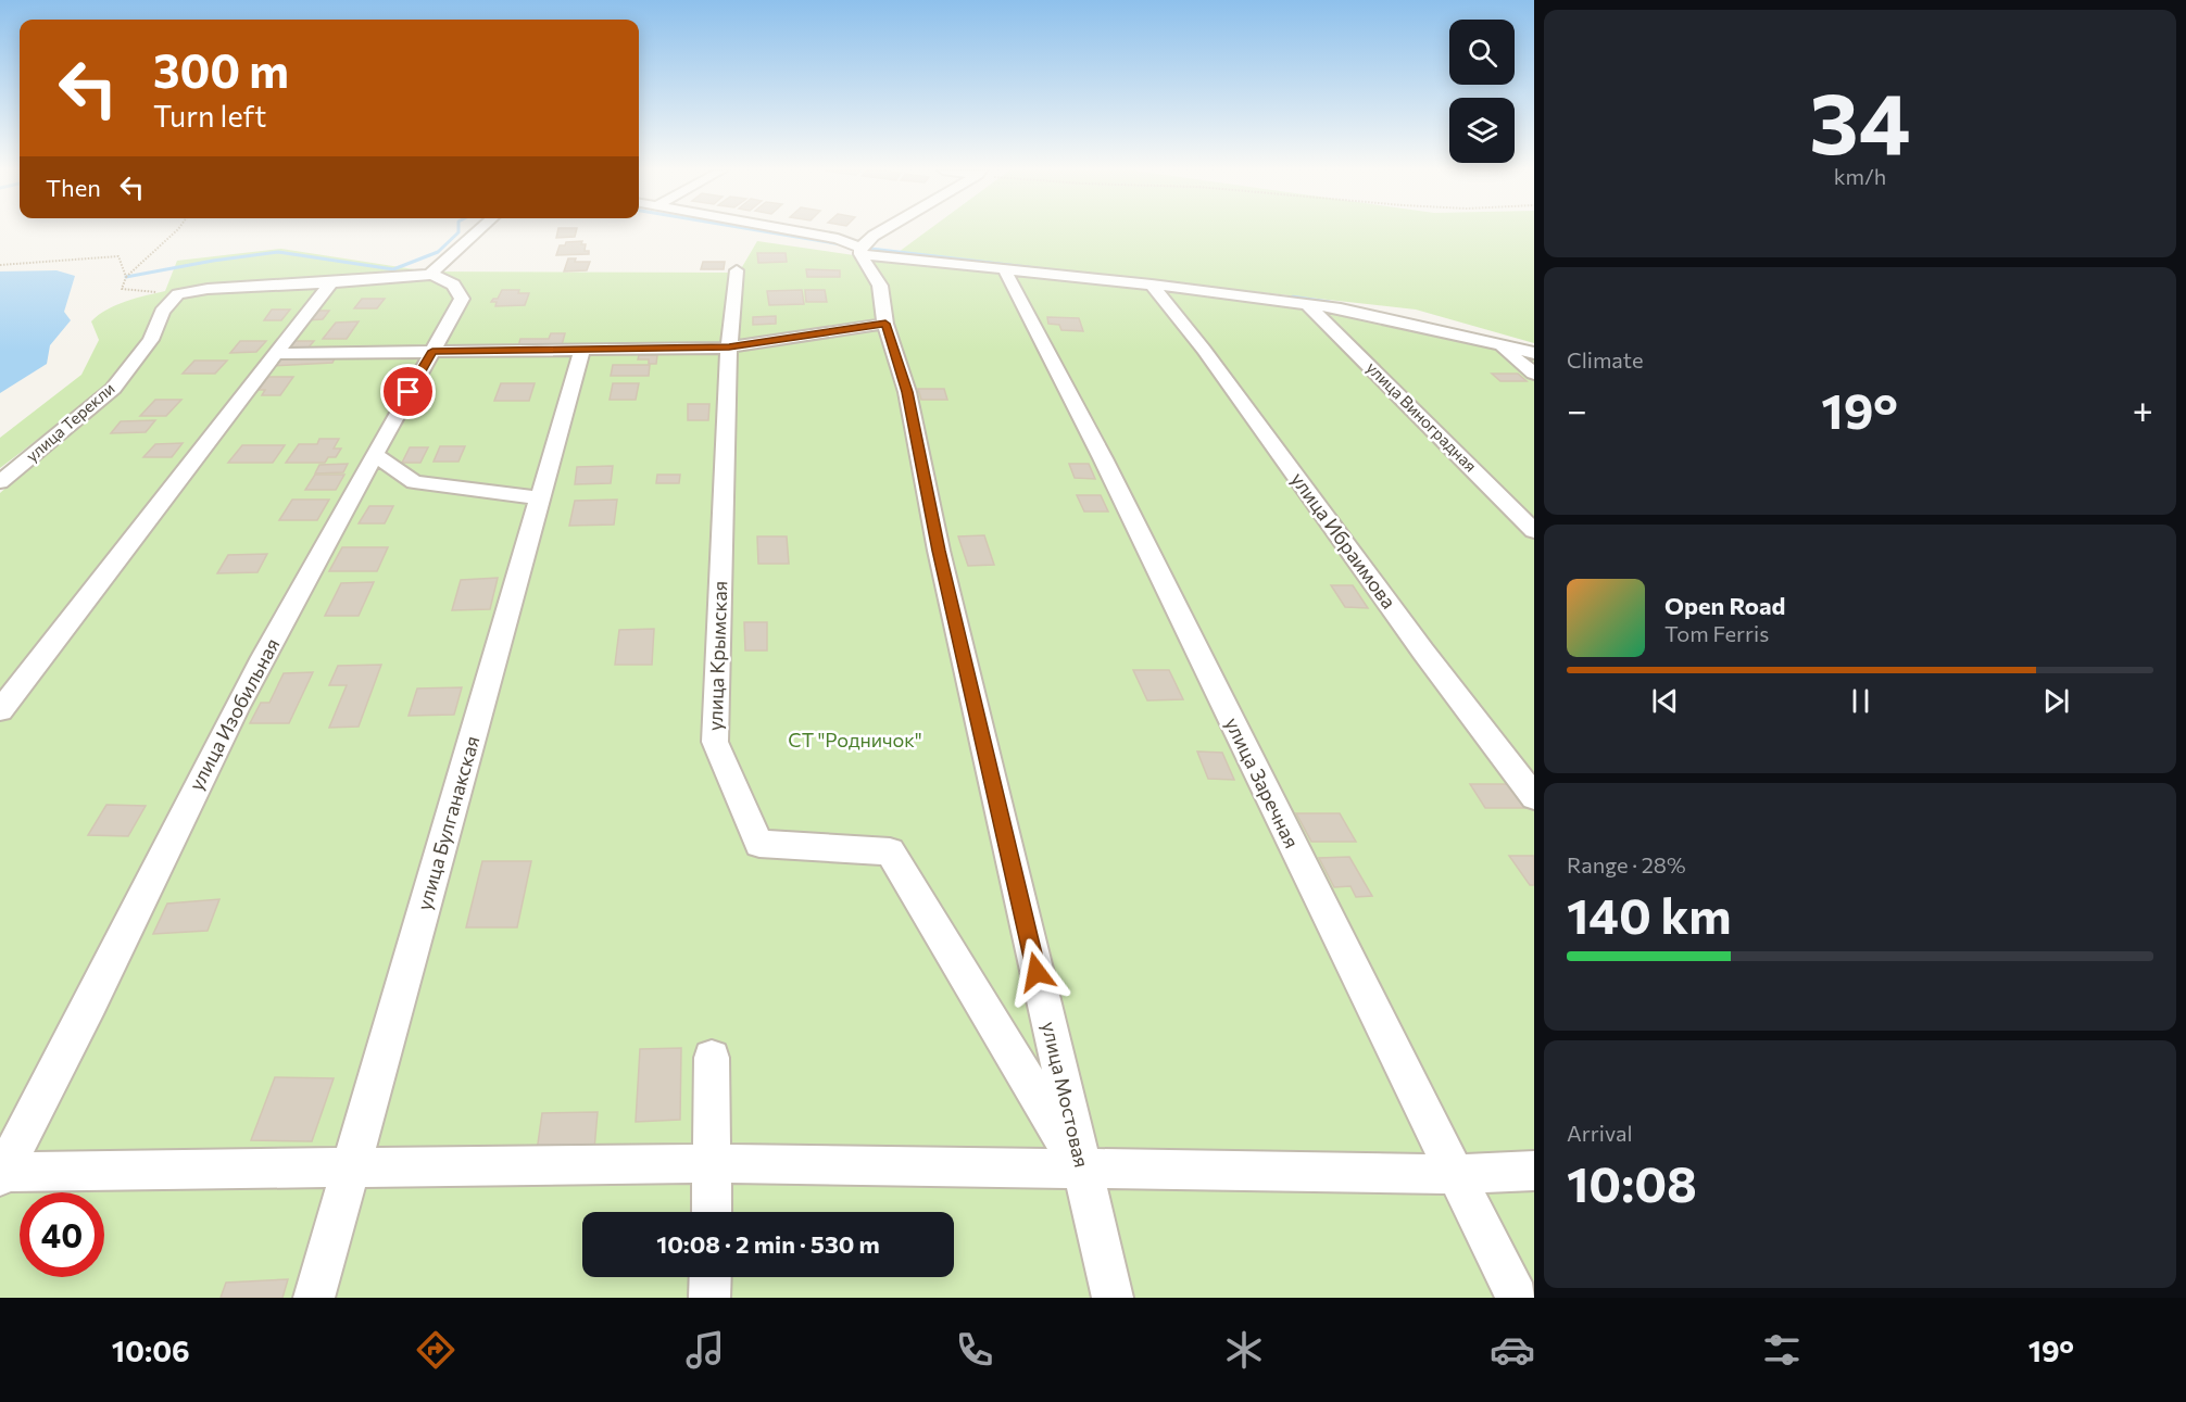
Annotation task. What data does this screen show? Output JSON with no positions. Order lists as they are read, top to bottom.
{
  "streets": {
    "street": [
      "улица Виноградная",
      "улица Терекли",
      "улица Ибраимова",
      "улица Крымская",
      "улица Изобильная",
      "улица Заречная",
      "улица Булганакская",
      "улица Мостовая"
    ]
  },
  "crossings": [
    ["улица Крымская", "улица Мостовая"]
  ],
  "parks": ["СТ \"Родничок\""],
  "page": {
    "tile": [
      ["34", "km/h"],
      "Climate",
      ["Range · 28%", "140 km"],
      ["Arrival", "10:08"]
    ],
    "turn": ["300 m", "Turn left"],
    "then": "Then",
    "heat": ["−", "19°", "+"],
    "song": ["Open Road", "Tom Ferris"],
    "limit": "40",
    "trip": "10:08 · 2 min · 530 m",
    "tabs": ["10:06", "19°"]
  }
}
